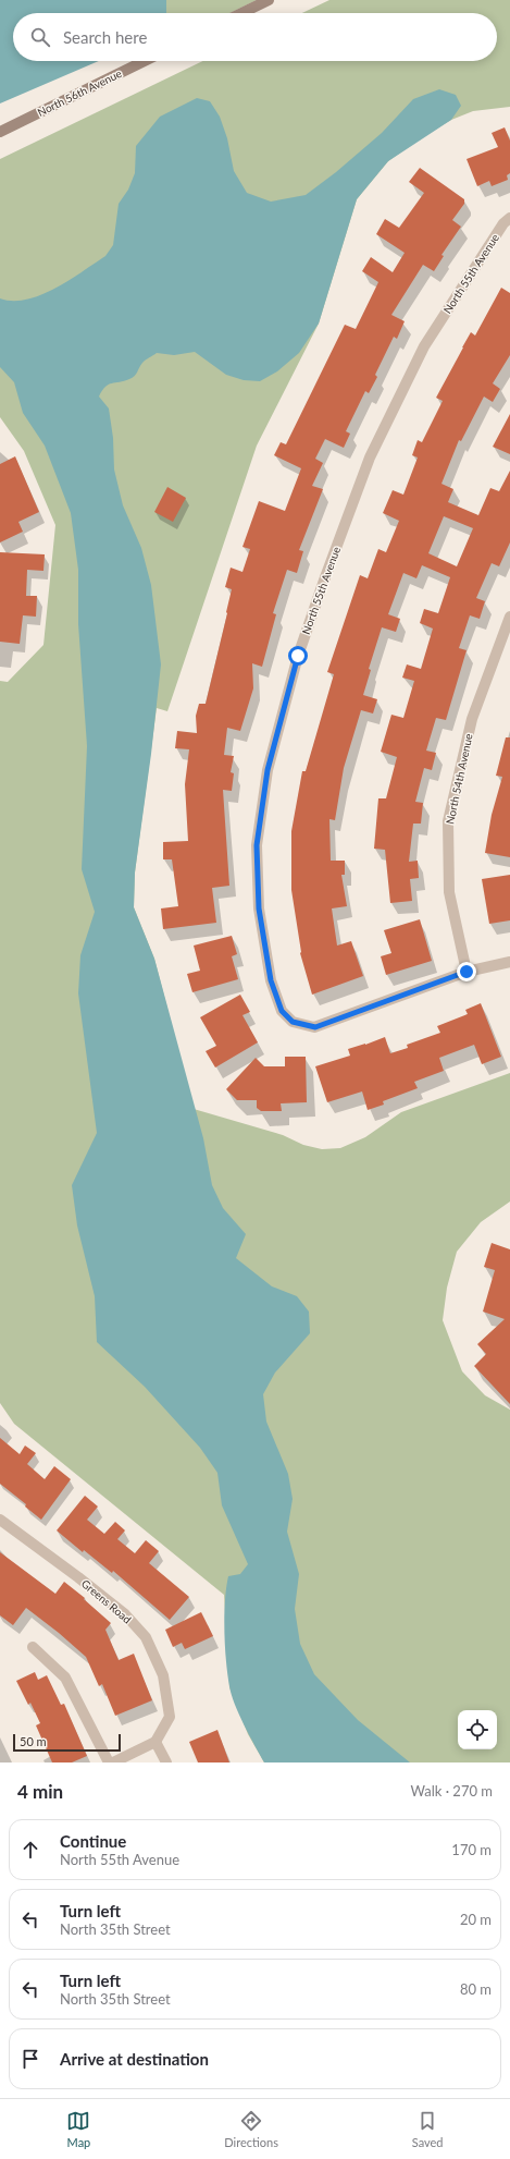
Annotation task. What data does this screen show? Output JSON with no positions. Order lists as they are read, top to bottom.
{
  "streets": {
    "street": [
      "North 56th Avenue",
      "North 55th Avenue",
      "North 54th Avenue",
      "Greens Road"
    ]
  },
  "crossings": [
    ["North 55th Avenue", "North 54th Avenue"]
  ],
  "scale_bar": "50 m",
  "page": {
    "search": "Search here",
    "scale": "50 m",
    "heading": ["4 min", "Walk · 270 m"],
    "list": [
      ["Continue", "North 55th Avenue", "170 m"],
      ["Turn left", "North 35th Street", "20 m"],
      ["Turn left", "North 35th Street", "80 m"],
      "Arrive at destination"
    ],
    "nav": ["Map", "Directions", "Saved"]
  }
}
